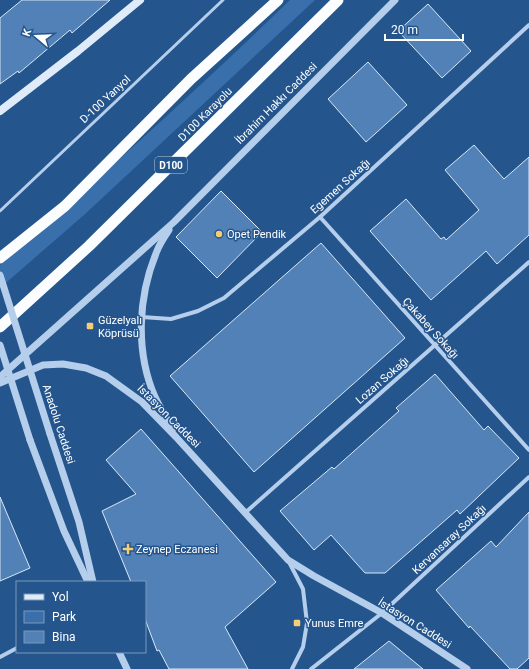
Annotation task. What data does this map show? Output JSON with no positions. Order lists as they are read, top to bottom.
{
  "streets": {
    "highway": ["D100 Karayolu", "D100"],
    "street": [
      "İbrahim Hakkı Caddesi",
      "Egemen Sokağı",
      "Çakabey Sokağı",
      "Lozan Sokağı",
      "İstasyon Caddesi",
      "Anadolu Caddesi",
      "Kervansaray Sokağı"
    ],
    "lane": ["D-100 Yanyol"]
  },
  "crossings": [
    ["Egemen Sokağı", "Çakabey Sokağı"],
    ["Çakabey Sokağı", "Lozan Sokağı"],
    ["Lozan Sokağı", "İstasyon Caddesi"],
    ["İstasyon Caddesi", "Kervansaray Sokağı"]
  ],
  "places": {
    "other": ["Opet Pendik"],
    "transit": ["Güzelyalı Köprüsü", "Yunus Emre"],
    "health": ["Zeynep Eczanesi"]
  },
  "legend": ["Yol", "Park", "Bina"],
  "scale_bar": "20 m",
  "north": "left"
}
